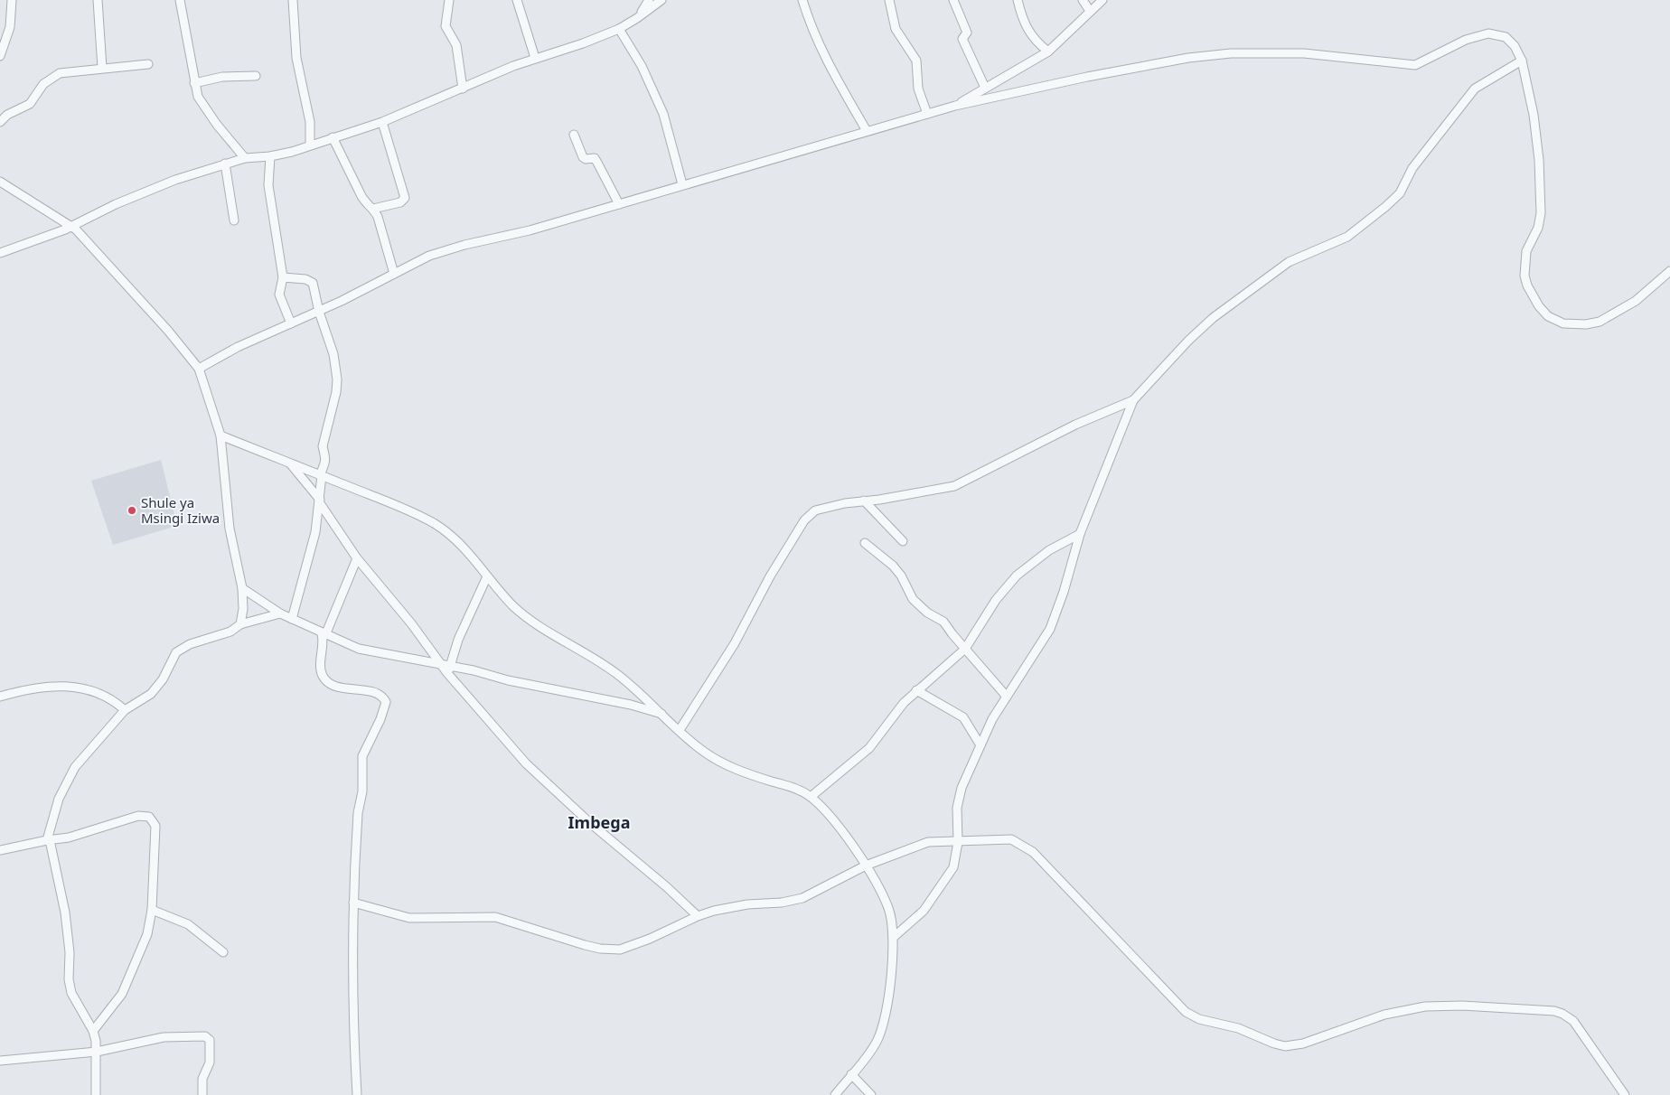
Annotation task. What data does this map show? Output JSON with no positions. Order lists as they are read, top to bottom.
{
  "districts": ["Imbega"],
  "places": ["Shule ya Msingi Iziwa"]
}
